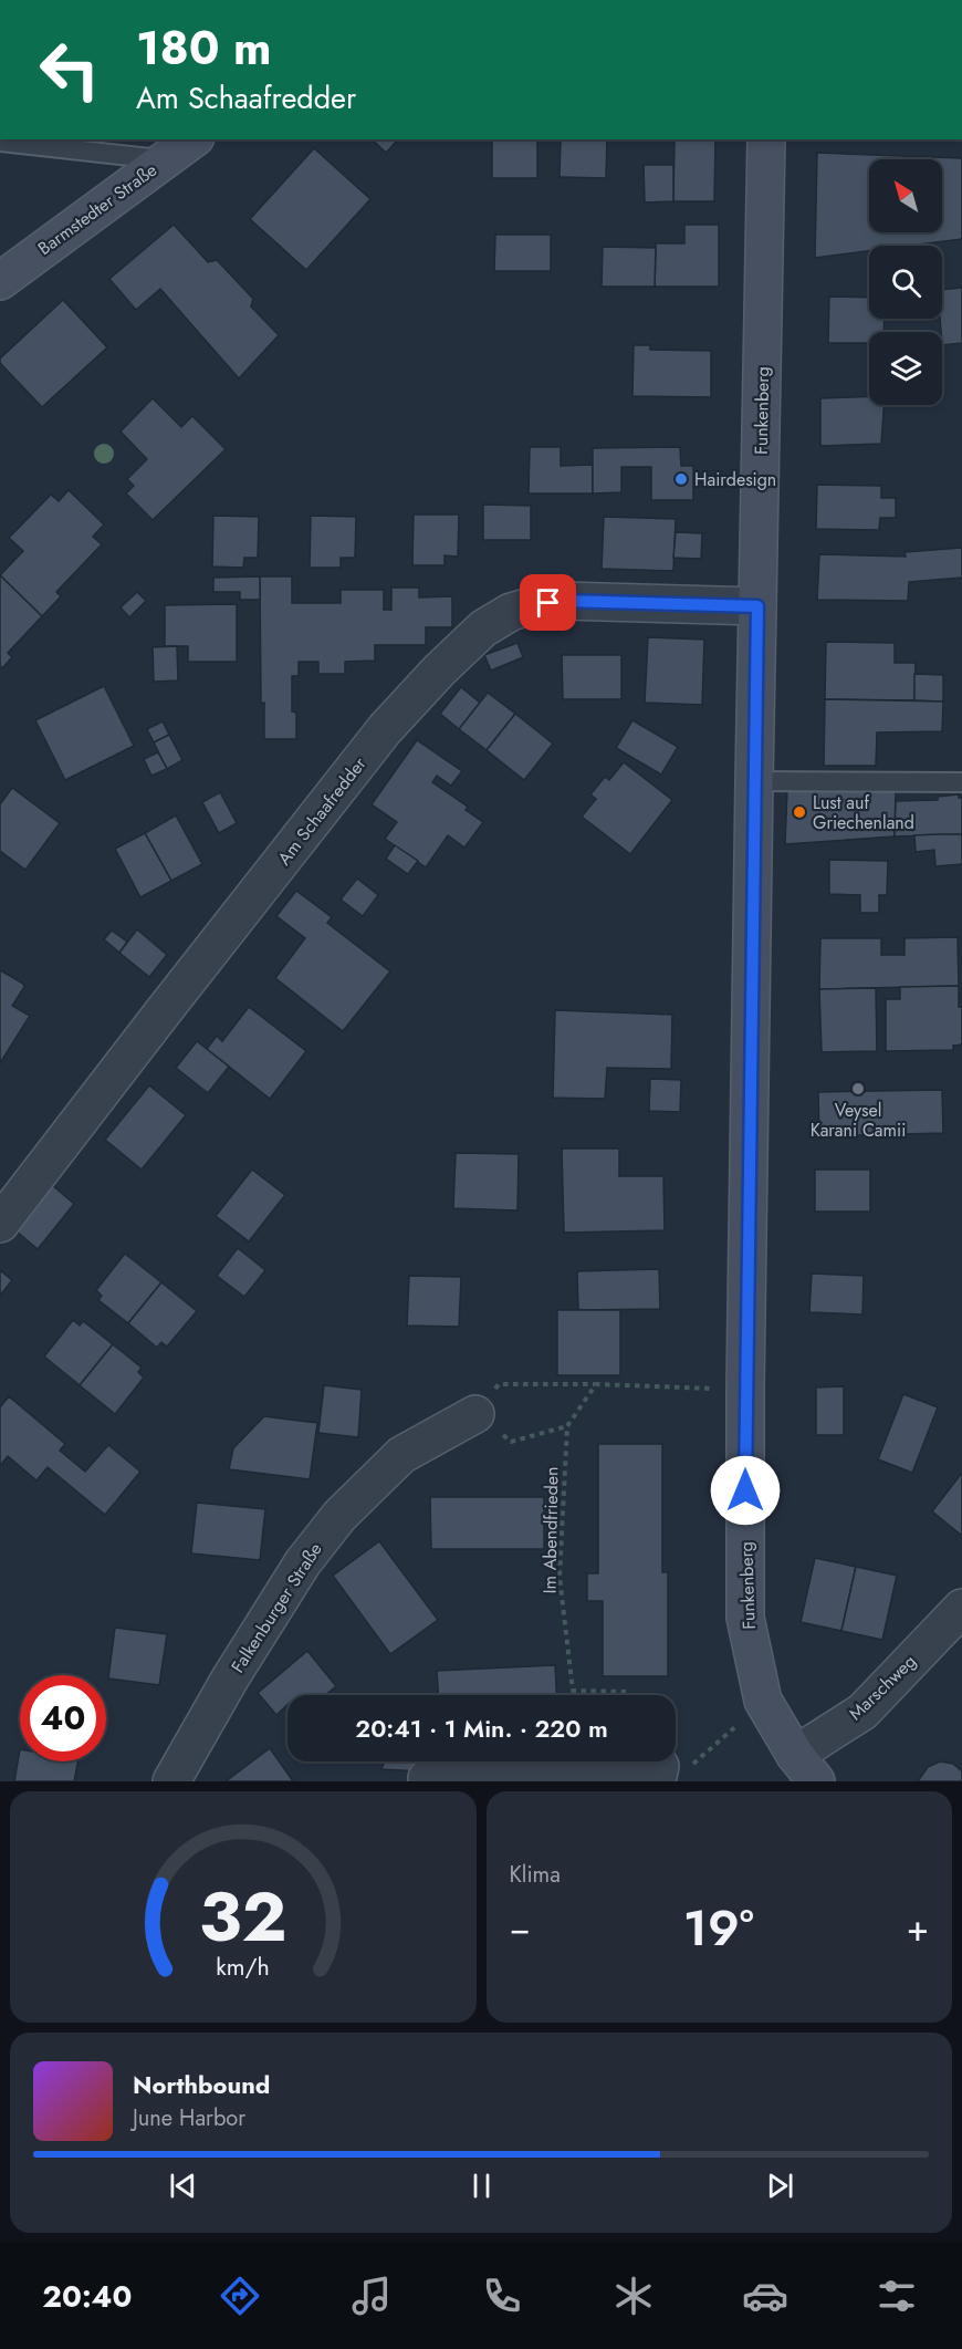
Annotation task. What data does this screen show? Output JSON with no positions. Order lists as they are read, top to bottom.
{
  "streets": {
    "street": [
      "Barmstedter Straße",
      "Funkenberg",
      "Am Schaafredder",
      "Falkenburger Straße",
      "Marschweg"
    ],
    "path": ["Im Abendfrieden"]
  },
  "crossings": [
    ["Funkenberg", "Am Schaafredder"],
    ["Funkenberg", "Marschweg"]
  ],
  "places": ["Hairdesign", "Lust auf Griechenland", "Veysel Karani Camii"],
  "north": "top left",
  "page": {
    "turn": ["180 m", "Am Schaafredder"],
    "limit": "40",
    "trip": "20:41 · 1 Min. · 220 m",
    "tile": "Klima",
    "heat": ["−", "19°", "+"],
    "song": ["Northbound", "June Harbor"],
    "tabs": "20:40",
    "gauge": ["32", "km/h"]
  }
}
